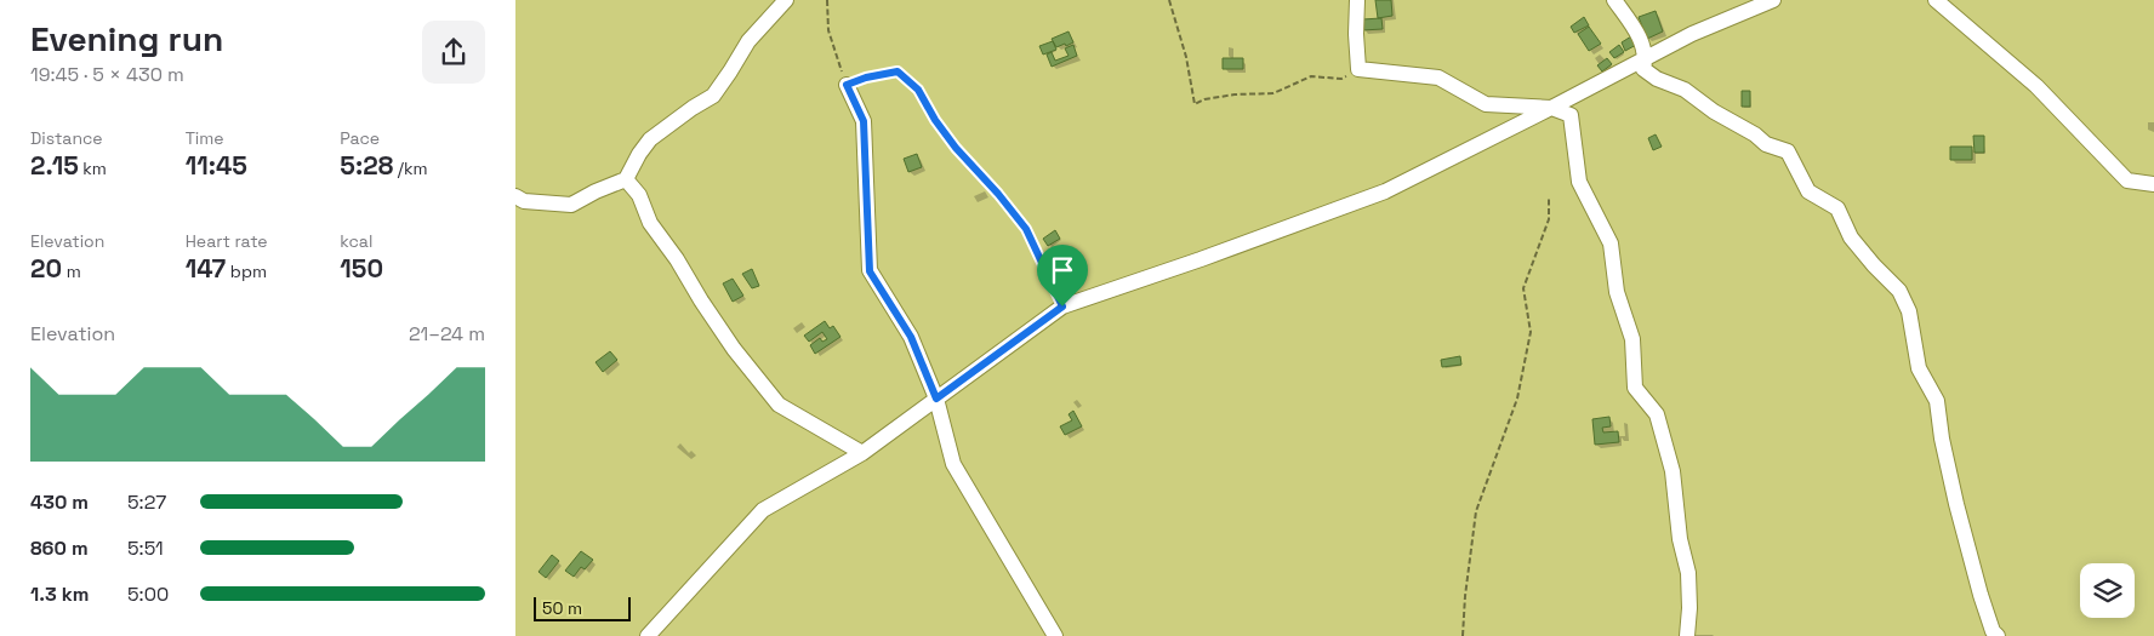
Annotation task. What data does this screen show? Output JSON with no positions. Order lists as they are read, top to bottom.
{
  "scale_bar": "50 m",
  "page": {
    "heading": ["Evening run", "19:45 · 5 × 430 m"],
    "stats": [
      ["Distance", "2.15 km"],
      ["Time", "11:45"],
      ["Pace", "5:28 /km"],
      ["Elevation", "20 m"],
      ["Heart rate", "147 bpm"],
      ["kcal", "150"]
    ],
    "chart": ["Elevation", "21–24 m"],
    "list": [
      {
        "name": "430 m",
        "note": "5:27"
      },
      {
        "name": "860 m",
        "note": "5:51"
      },
      {
        "name": "1.3 km",
        "note": "5:00"
      }
    ],
    "scale": "50 m"
  }
}
